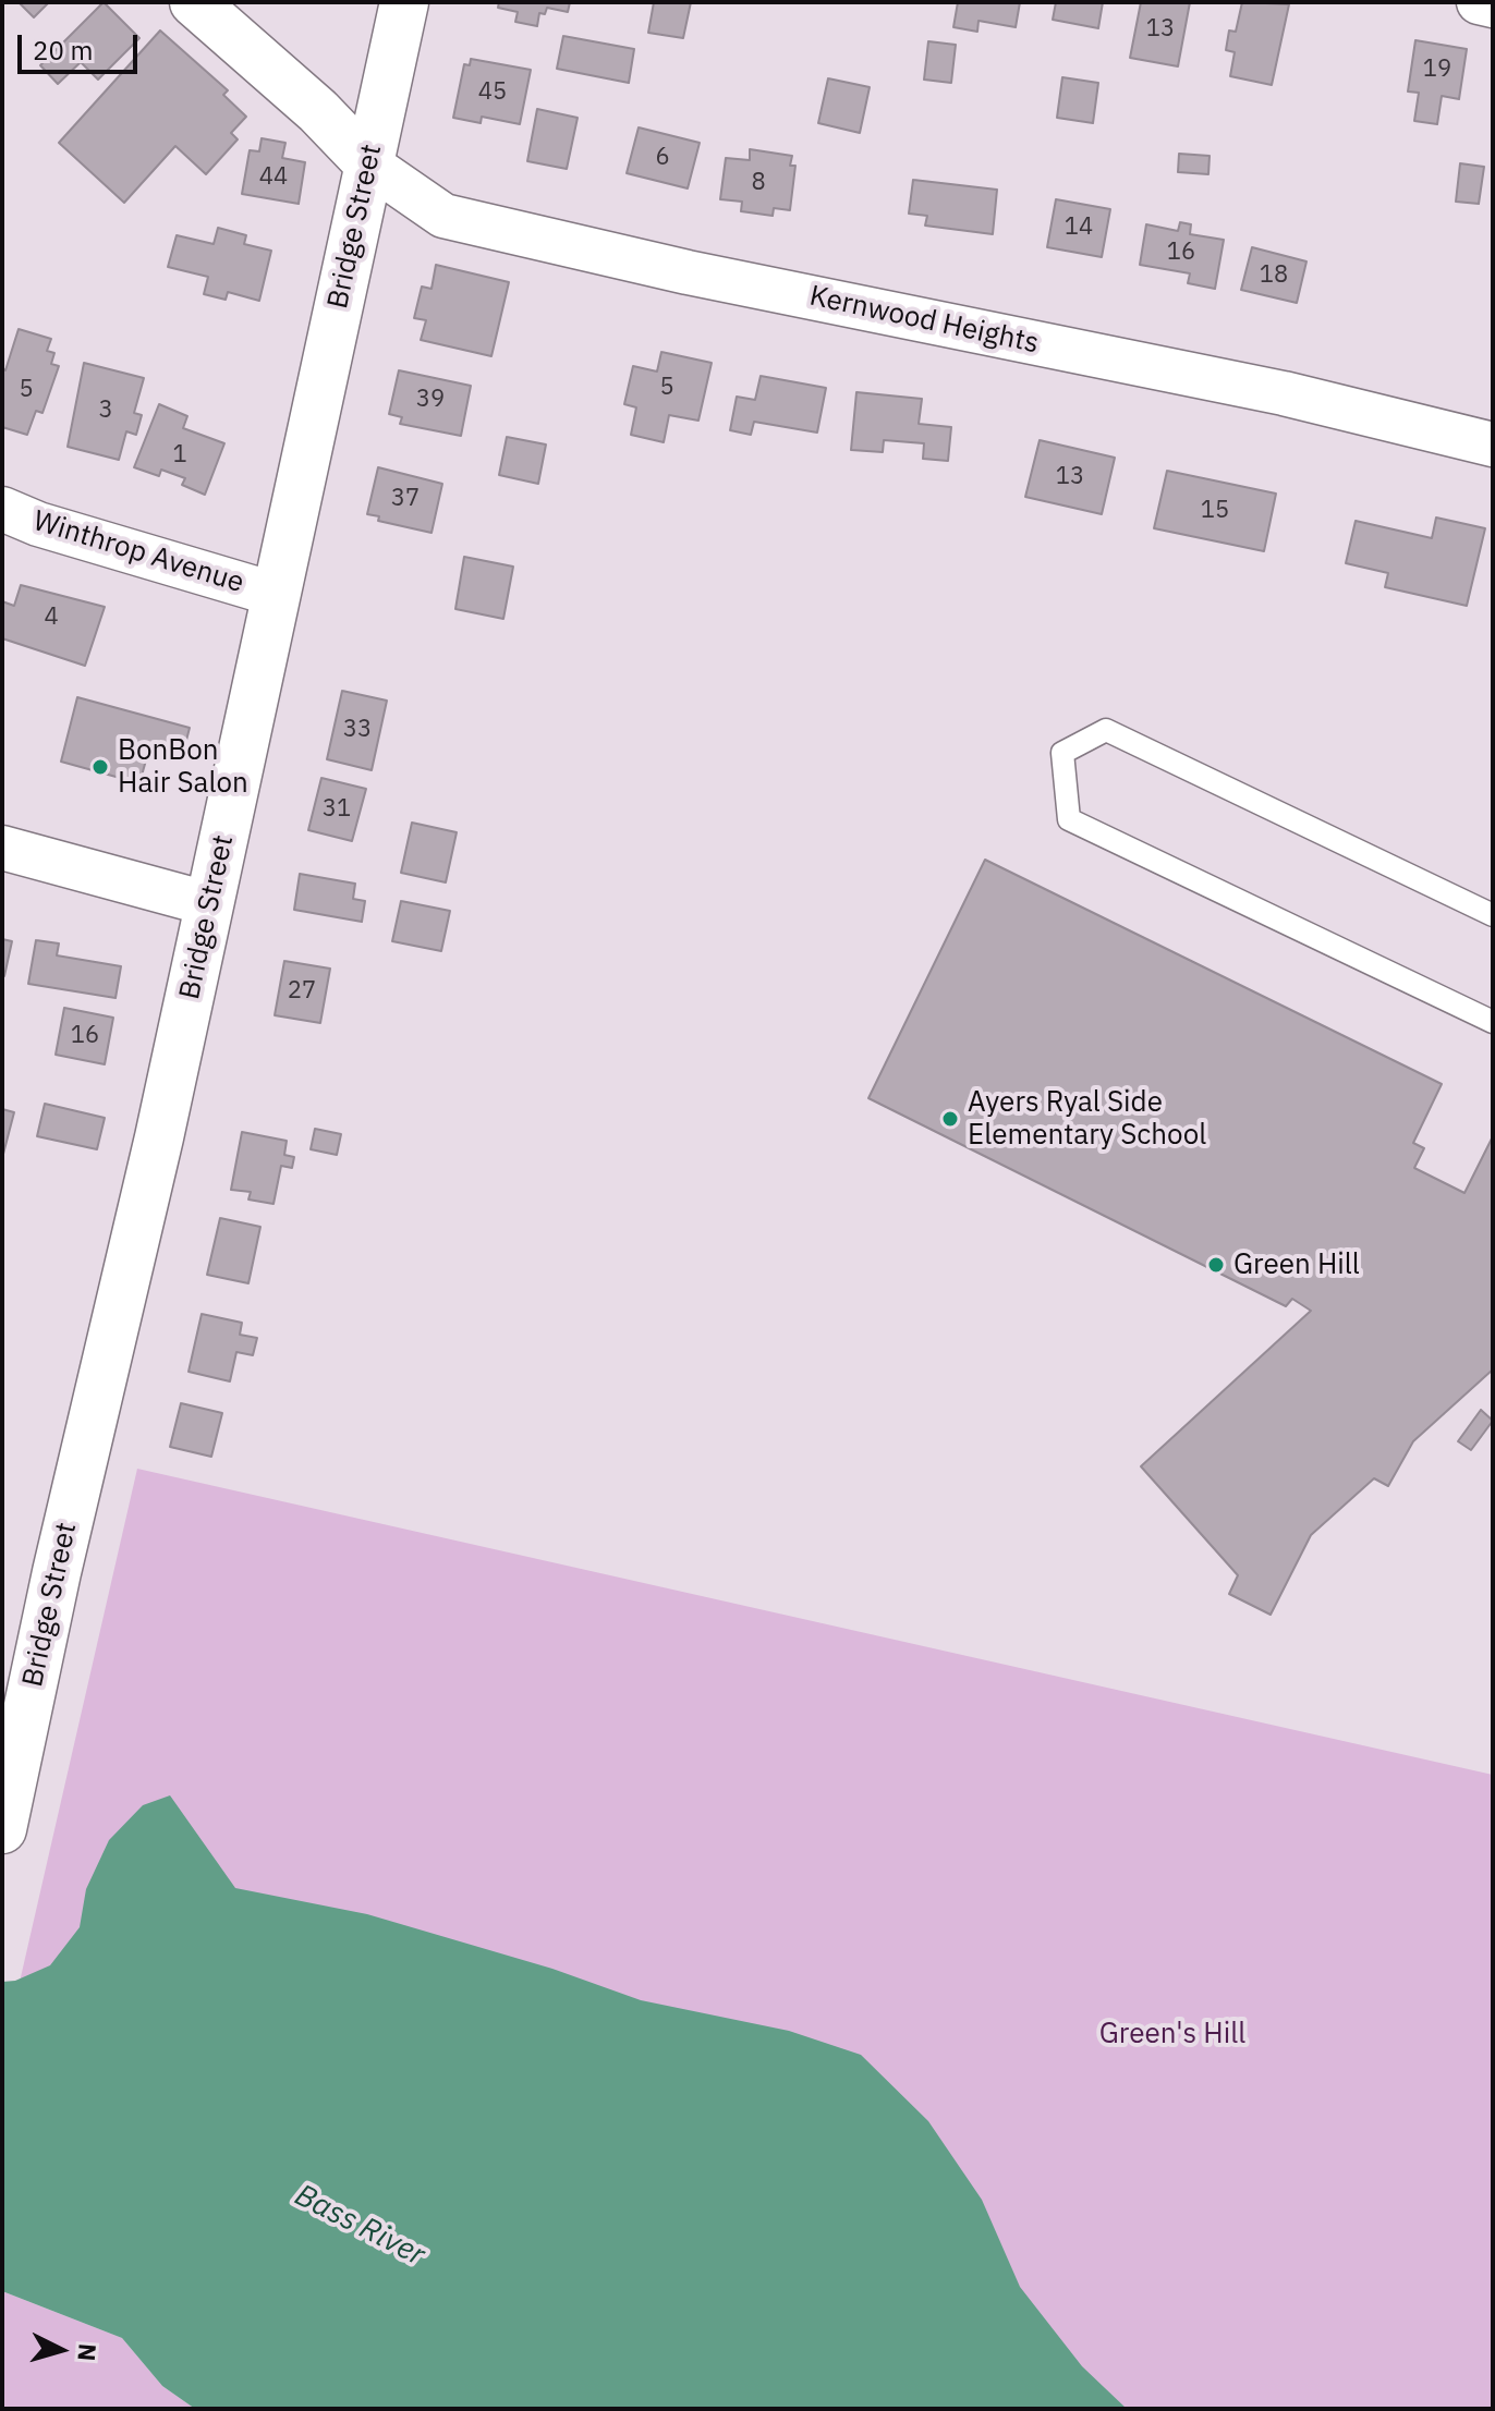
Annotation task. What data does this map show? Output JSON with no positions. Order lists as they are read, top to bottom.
{
  "streets": {
    "main road": ["Bridge Street"],
    "street": ["Kernwood Heights", "Winthrop Avenue"]
  },
  "crossings": [
    ["Bridge Street", "Kernwood Heights"],
    ["Bridge Street", "Winthrop Avenue"]
  ],
  "water": ["Bass River"],
  "parks": ["Green's Hill"],
  "places": ["BonBon Hair Salon", "Ayers Ryal Side Elementary School", "Green Hill"],
  "house_numbers": [
    "13",
    "19",
    "45",
    "6",
    "44",
    "8",
    "14",
    "16",
    "18",
    "5",
    "5",
    "39",
    "3",
    "1",
    "13",
    "37",
    "15",
    "4",
    "33",
    "31",
    "27",
    "16"
  ],
  "scale_bar": "20 m",
  "north": "right"
}
